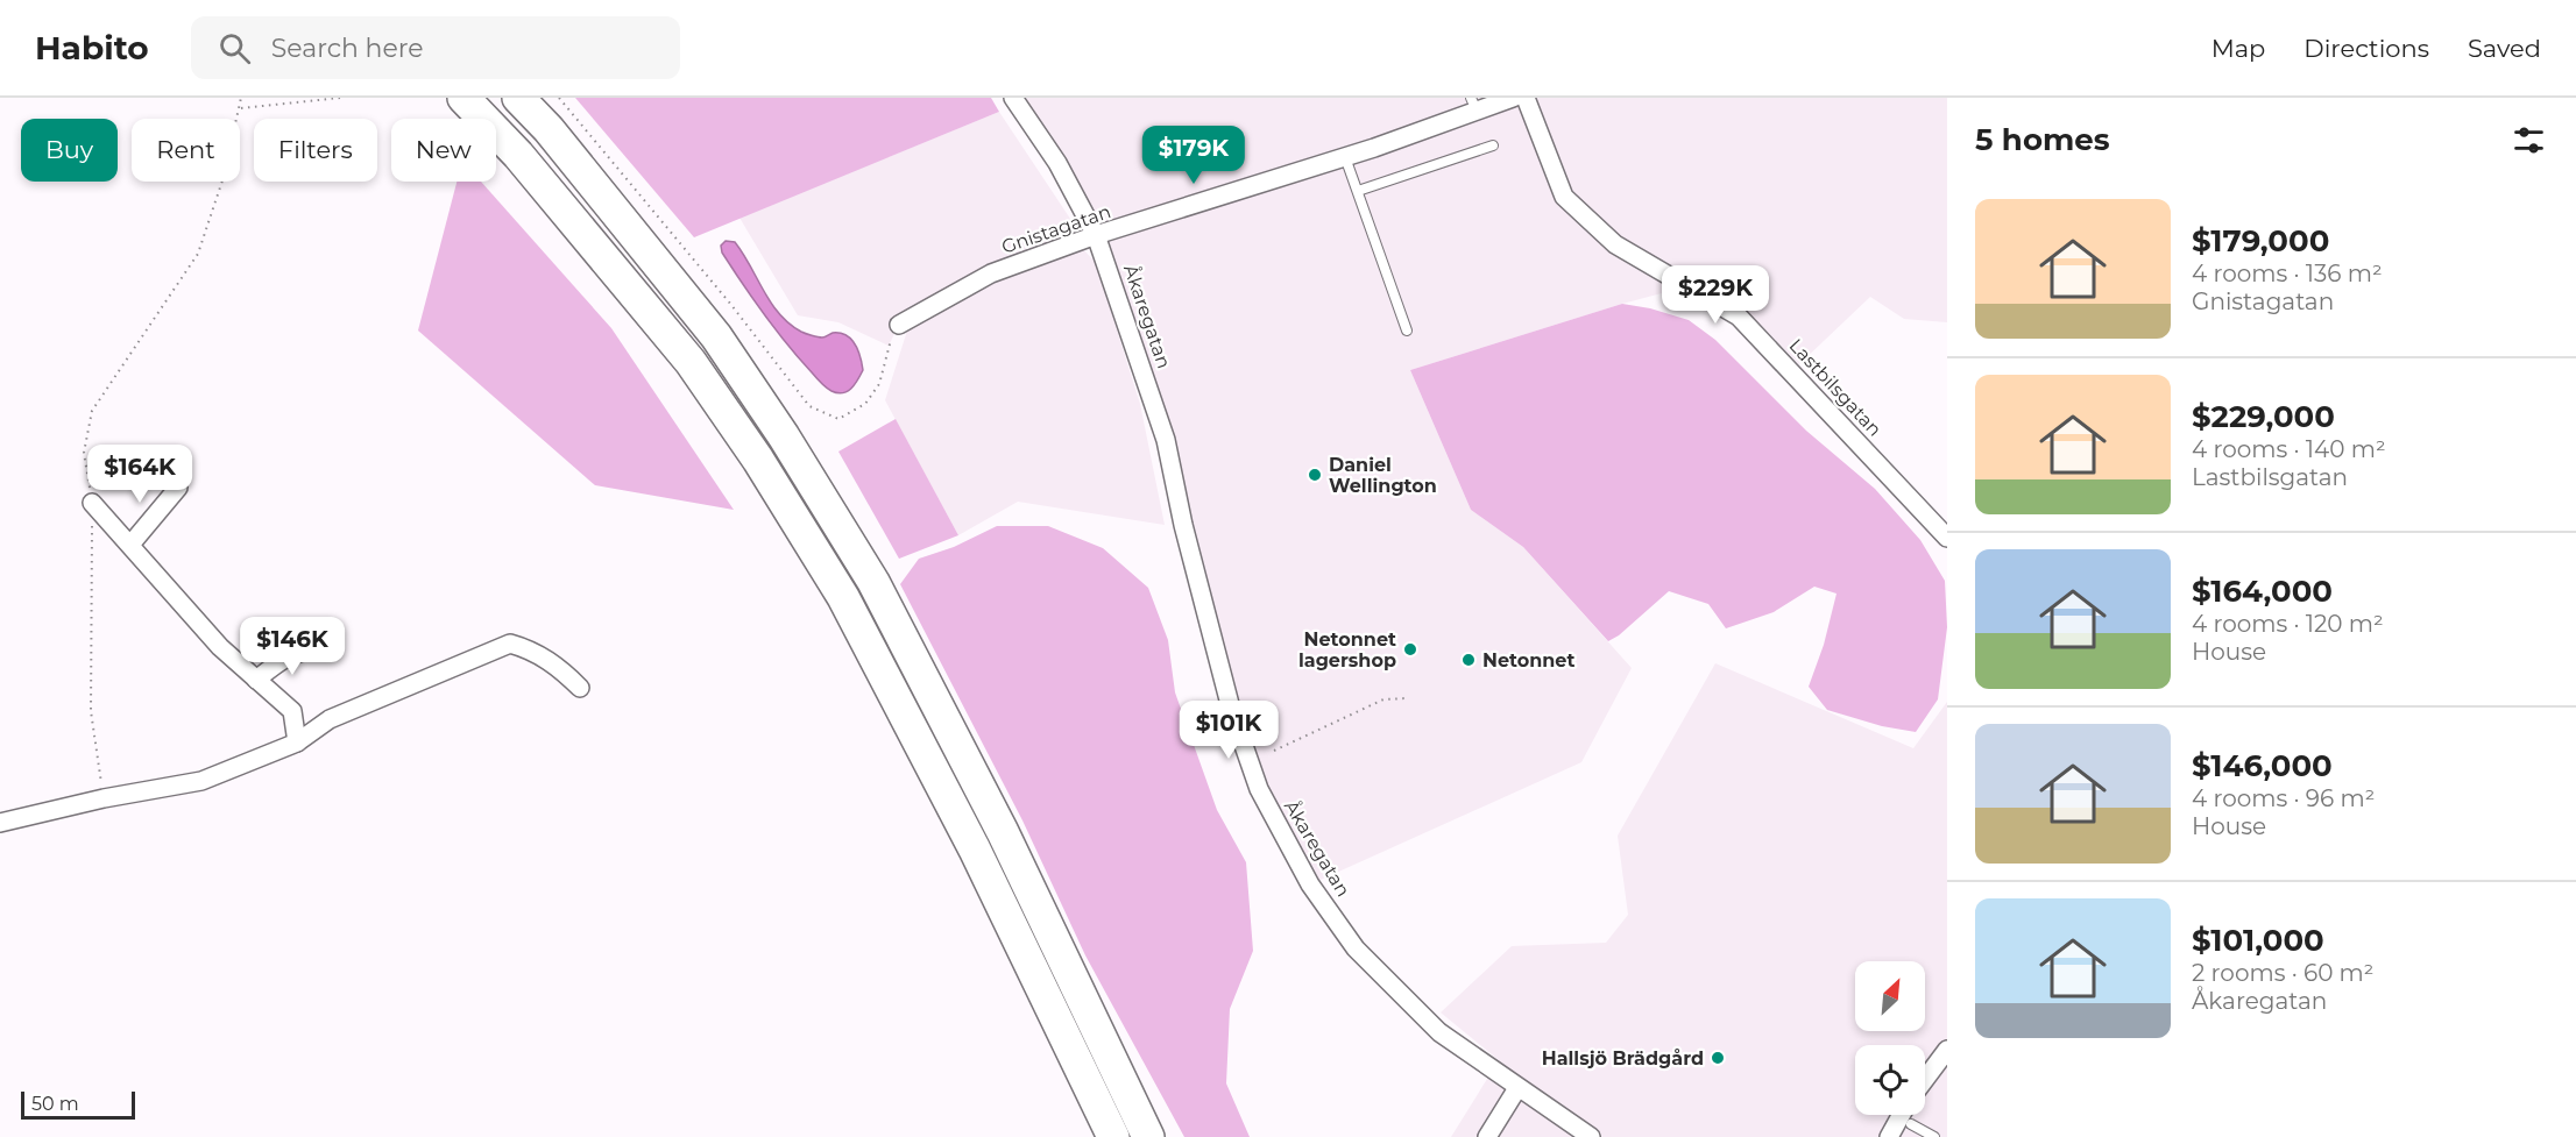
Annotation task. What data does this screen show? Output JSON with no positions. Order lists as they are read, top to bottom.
{
  "streets": {
    "street": ["Gnistagatan", "Åkaregatan", "Lastbilsgatan"]
  },
  "crossings": [
    ["Gnistagatan", "Åkaregatan"]
  ],
  "places": [
    "Daniel Wellington",
    "Netonnet lagershop",
    "Netonnet",
    "Hallsjö Brädgård"
  ],
  "scale_bar": "50 m",
  "north": "top right",
  "page": {
    "header": "Habito",
    "search": "Search here",
    "nav": ["Map", "Directions", "Saved"],
    "heading": "5 homes",
    "chip": [
      "Buy",
      "Rent",
      "Filters",
      "New"
    ],
    "price": [
      "$179K",
      "$229K",
      "$164K",
      "$146K",
      "$101K"
    ],
    "list": [
      {
        "name": "$179,000",
        "note": "4 rooms · 136 m² · Gnistagatan"
      },
      {
        "name": "$229,000",
        "note": "4 rooms · 140 m² · Lastbilsgatan"
      },
      {
        "name": "$164,000",
        "note": "4 rooms · 120 m² · House"
      },
      {
        "name": "$146,000",
        "note": "4 rooms · 96 m² · House"
      },
      {
        "name": "$101,000",
        "note": "2 rooms · 60 m² · Åkaregatan"
      }
    ],
    "scale": "50 m"
  }
}
